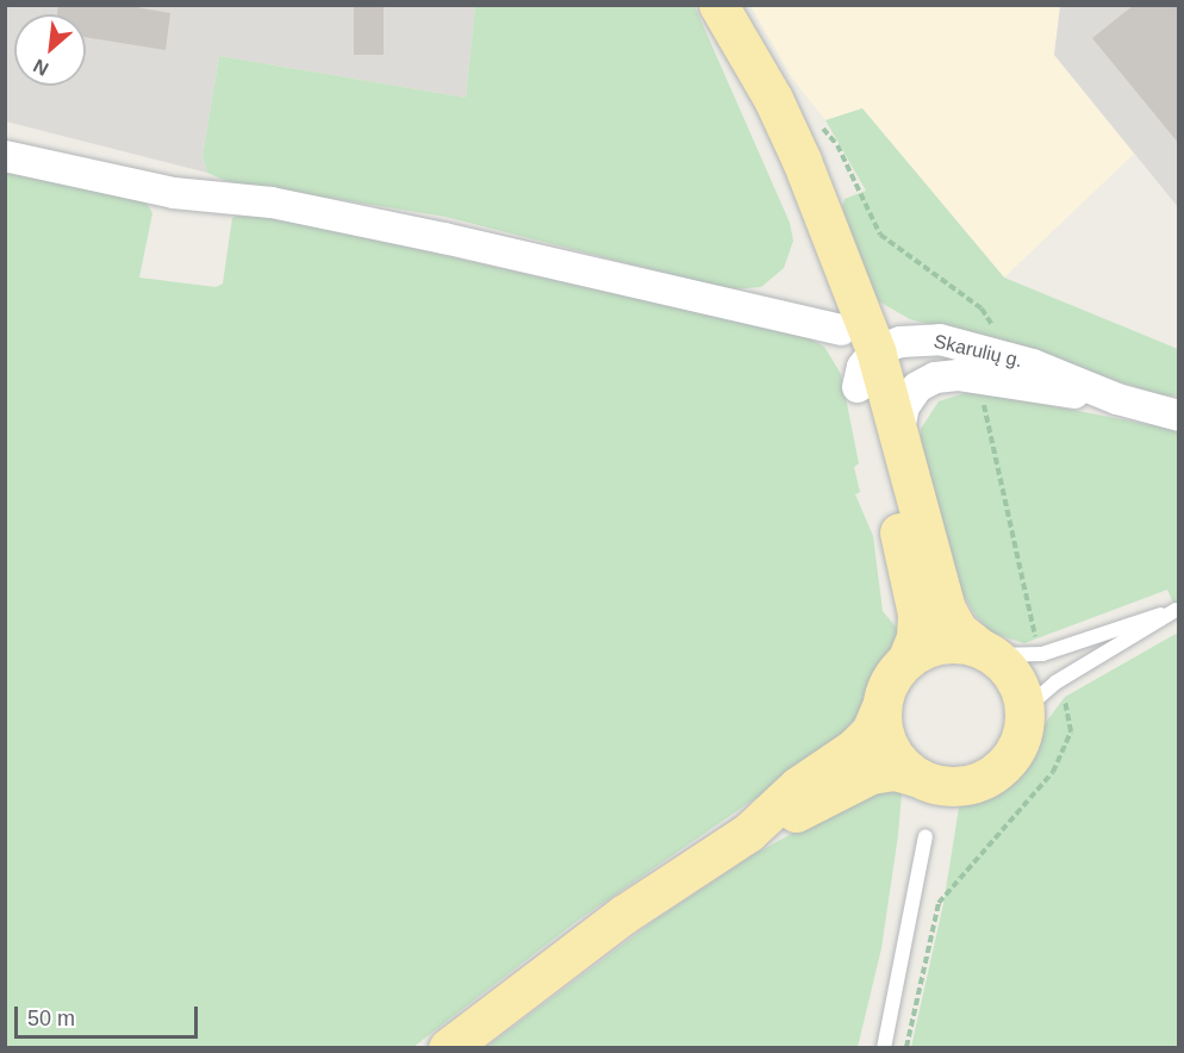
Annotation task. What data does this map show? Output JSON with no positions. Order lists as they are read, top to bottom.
{
  "streets": {
    "street": ["Skarulių g."]
  },
  "scale_bar": "50 m",
  "north": "bottom left"
}
